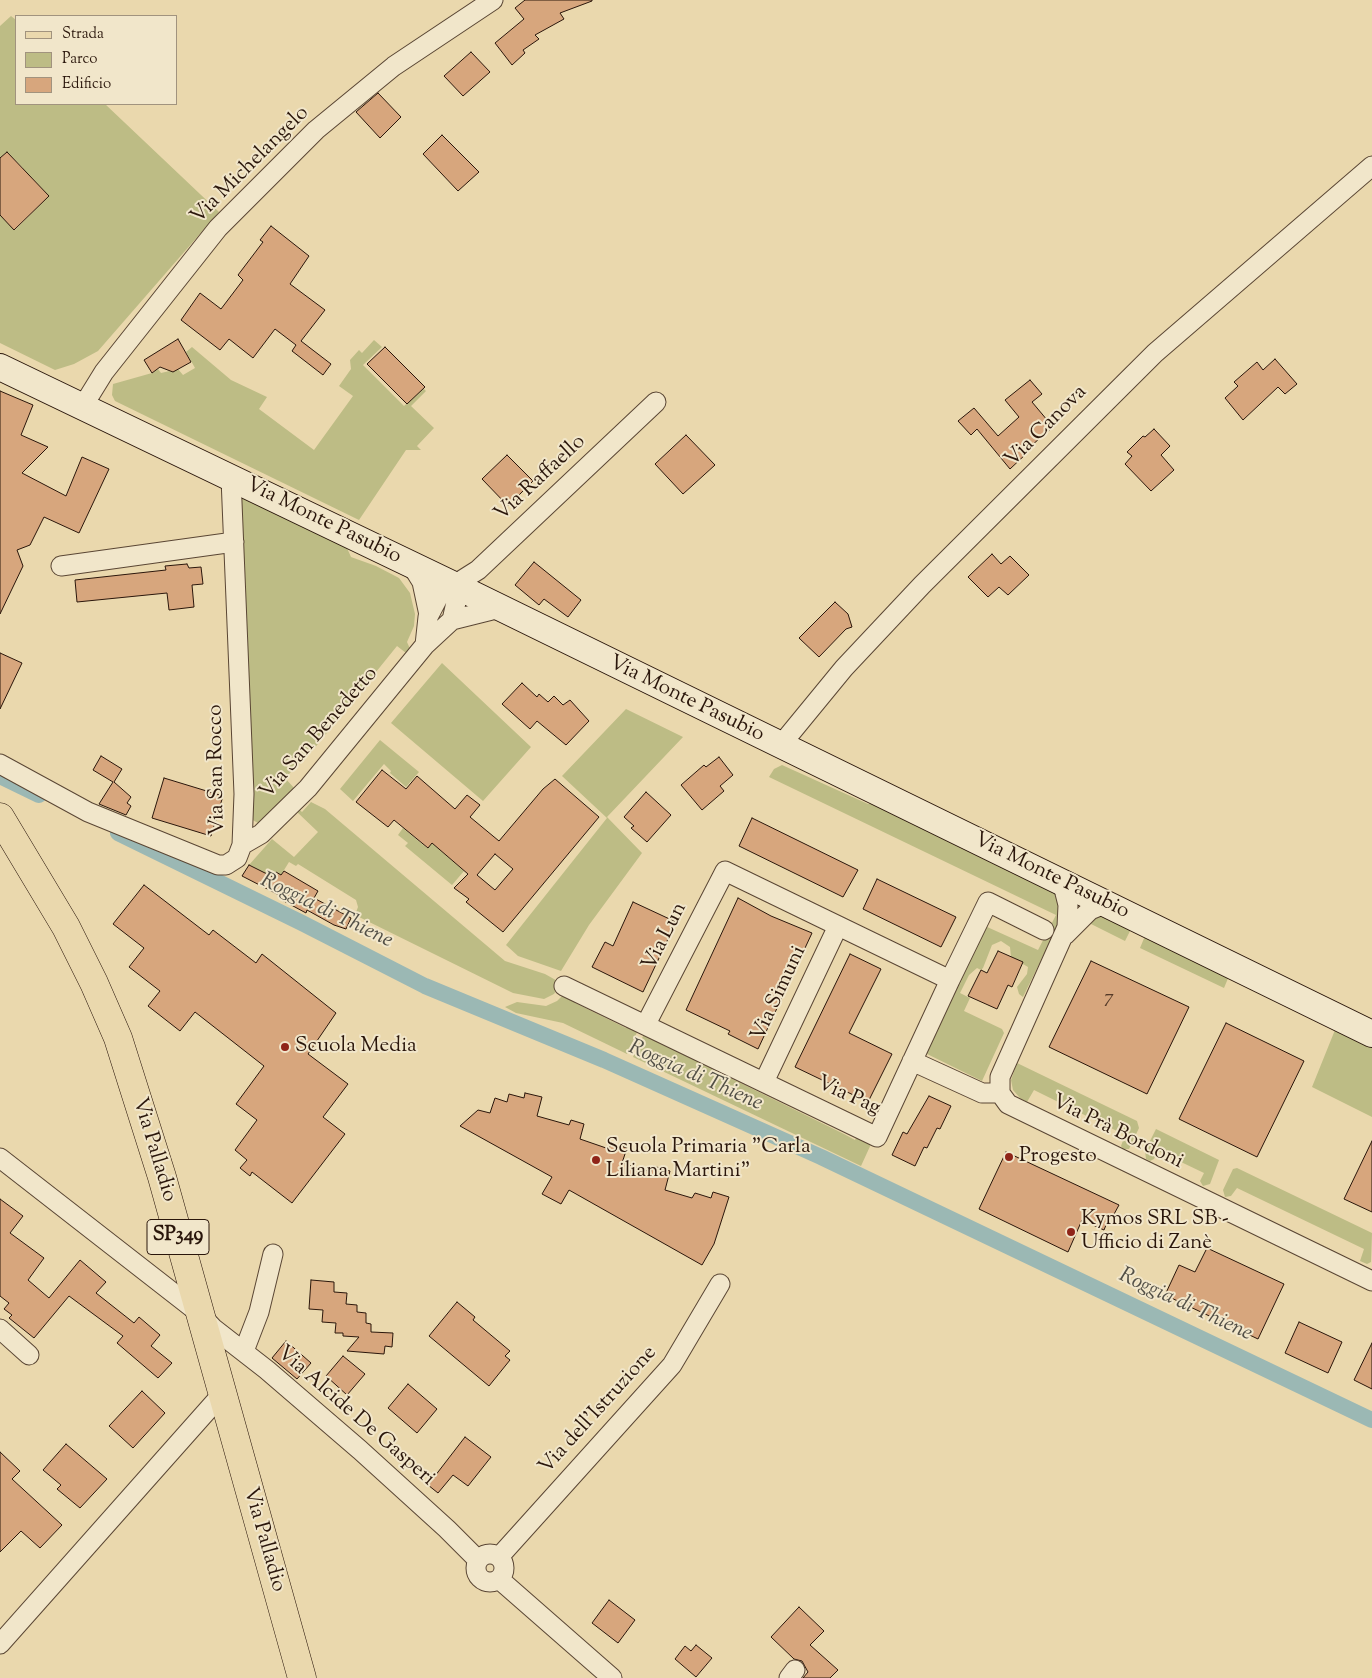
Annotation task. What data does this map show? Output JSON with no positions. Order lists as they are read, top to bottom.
{
  "streets": {
    "main road": ["Via Monte Pasubio", "Via Palladio", "SP349"],
    "street": [
      "Via Michelangelo",
      "Via Canova",
      "Via Raffaello",
      "Via San Benedetto",
      "Via San Rocco",
      "Via Lun",
      "Via Simuni",
      "Via Pag",
      "Via Prà Bordoni",
      "Via dell'Istruzione",
      "Via Alcide De Gasperi"
    ]
  },
  "crossings": [
    ["Via Michelangelo", "Via Monte Pasubio"],
    ["Via Canova", "Via Monte Pasubio"],
    ["Via Raffaello", "Via Monte Pasubio"],
    ["Via Monte Pasubio", "Via San Rocco"],
    ["Via San Benedetto", "Via San Rocco"],
    ["Via Lun", "Via Simuni"],
    ["Via Lun", "Via Pag"],
    ["Via Simuni", "Via Pag"],
    ["Via Palladio", "Via Alcide De Gasperi"],
    ["Via dell'Istruzione", "Via Alcide De Gasperi"]
  ],
  "water": ["Roggia di Thiene"],
  "places": [
    "Scuola Media",
    "Progesto",
    "Scuola Primaria \"Carla Liliana Martini\"",
    "Kymos SRL SB - Ufficio di Zanè"
  ],
  "house_numbers": ["7"],
  "legend": ["Strada", "Parco", "Edificio"]
}
